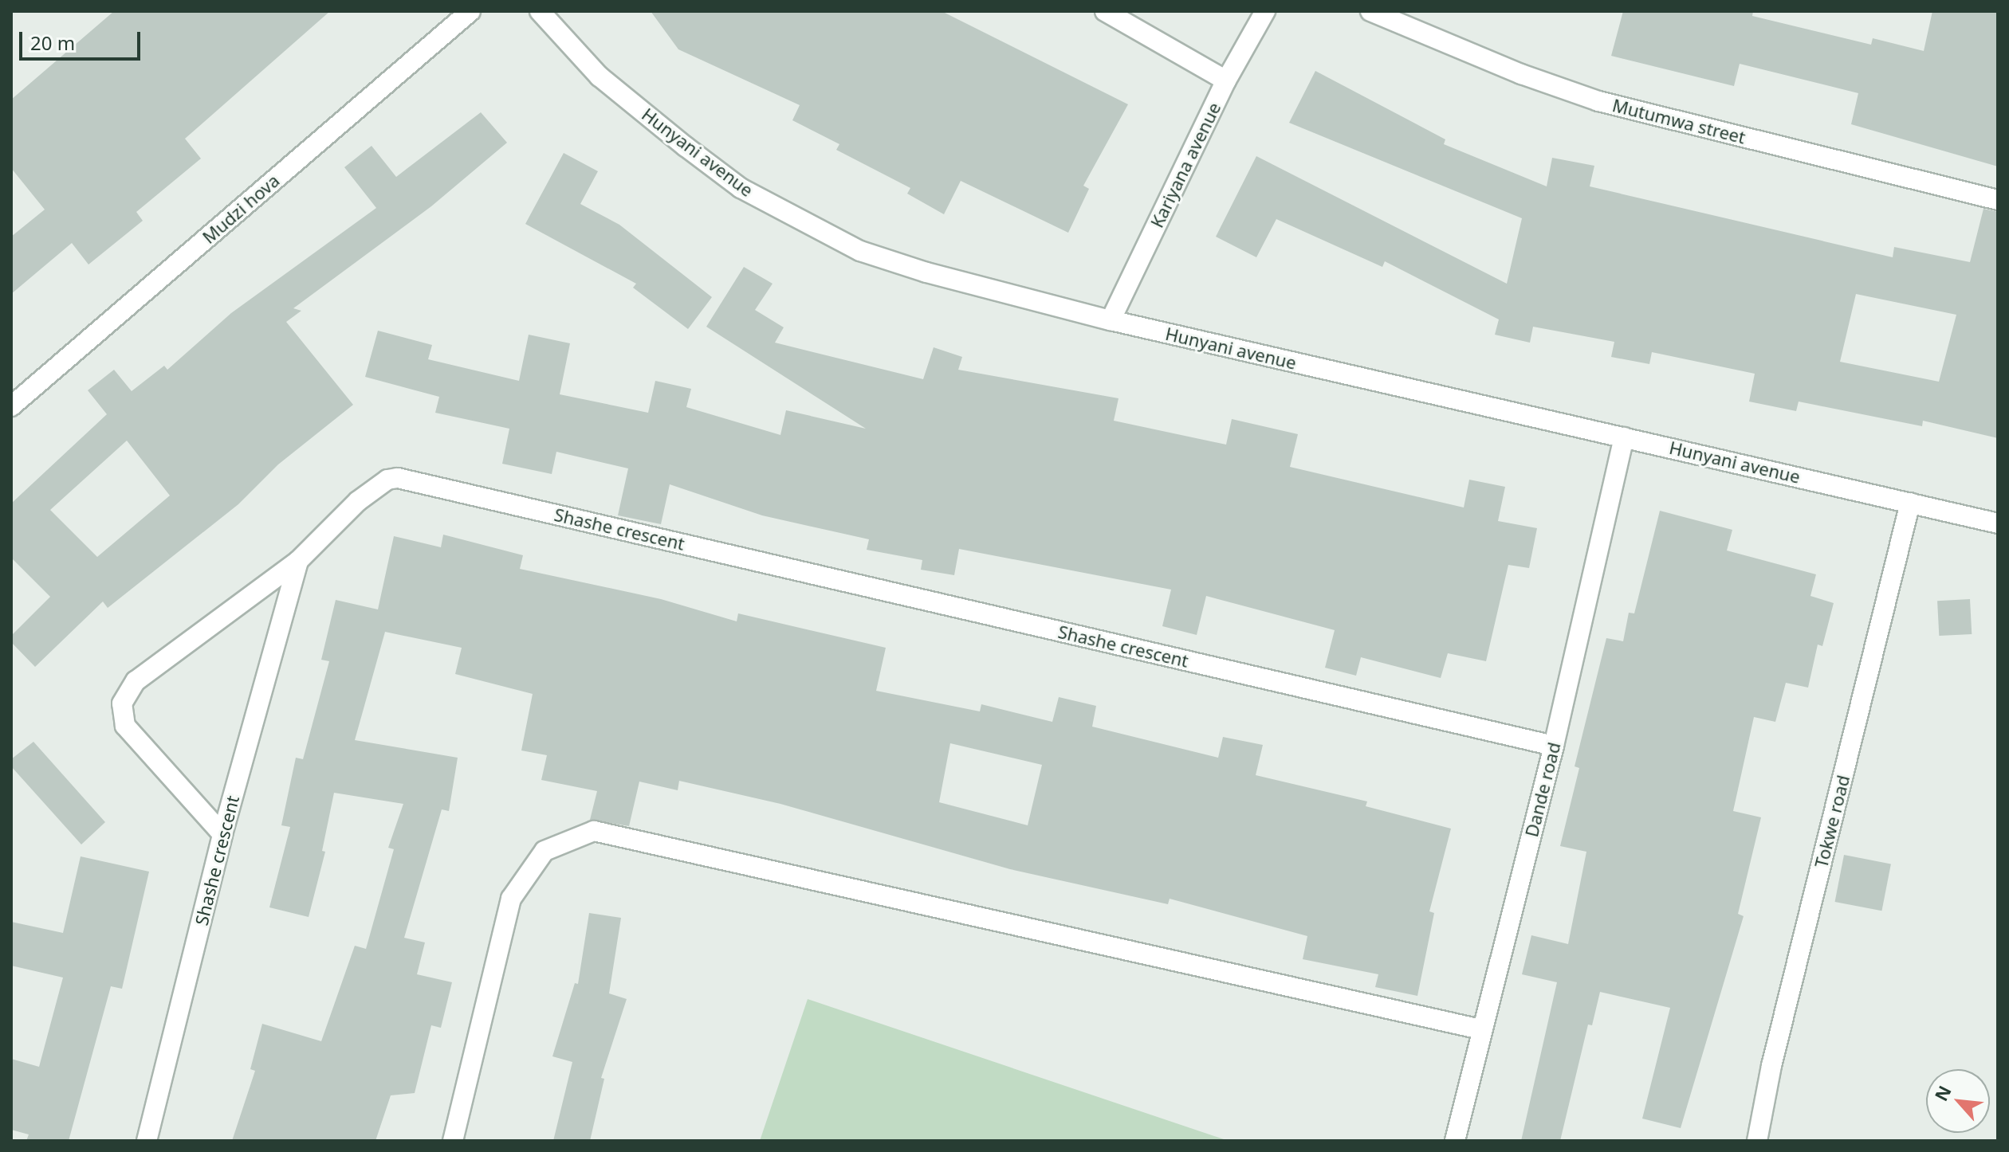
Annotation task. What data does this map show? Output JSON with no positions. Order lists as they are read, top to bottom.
{
  "streets": {
    "street": [
      "Mutumwa street",
      "Hunyani avenue",
      "Kariyana avenue",
      "Mudzi hova",
      "Shashe crescent",
      "Dande road",
      "Tokwe road"
    ]
  },
  "crossings": [
    ["Hunyani avenue", "Kariyana avenue"],
    ["Hunyani avenue", "Dande road"],
    ["Hunyani avenue", "Tokwe road"],
    ["Shashe crescent", "Dande road"]
  ],
  "scale_bar": "20 m",
  "north": "top left"
}
